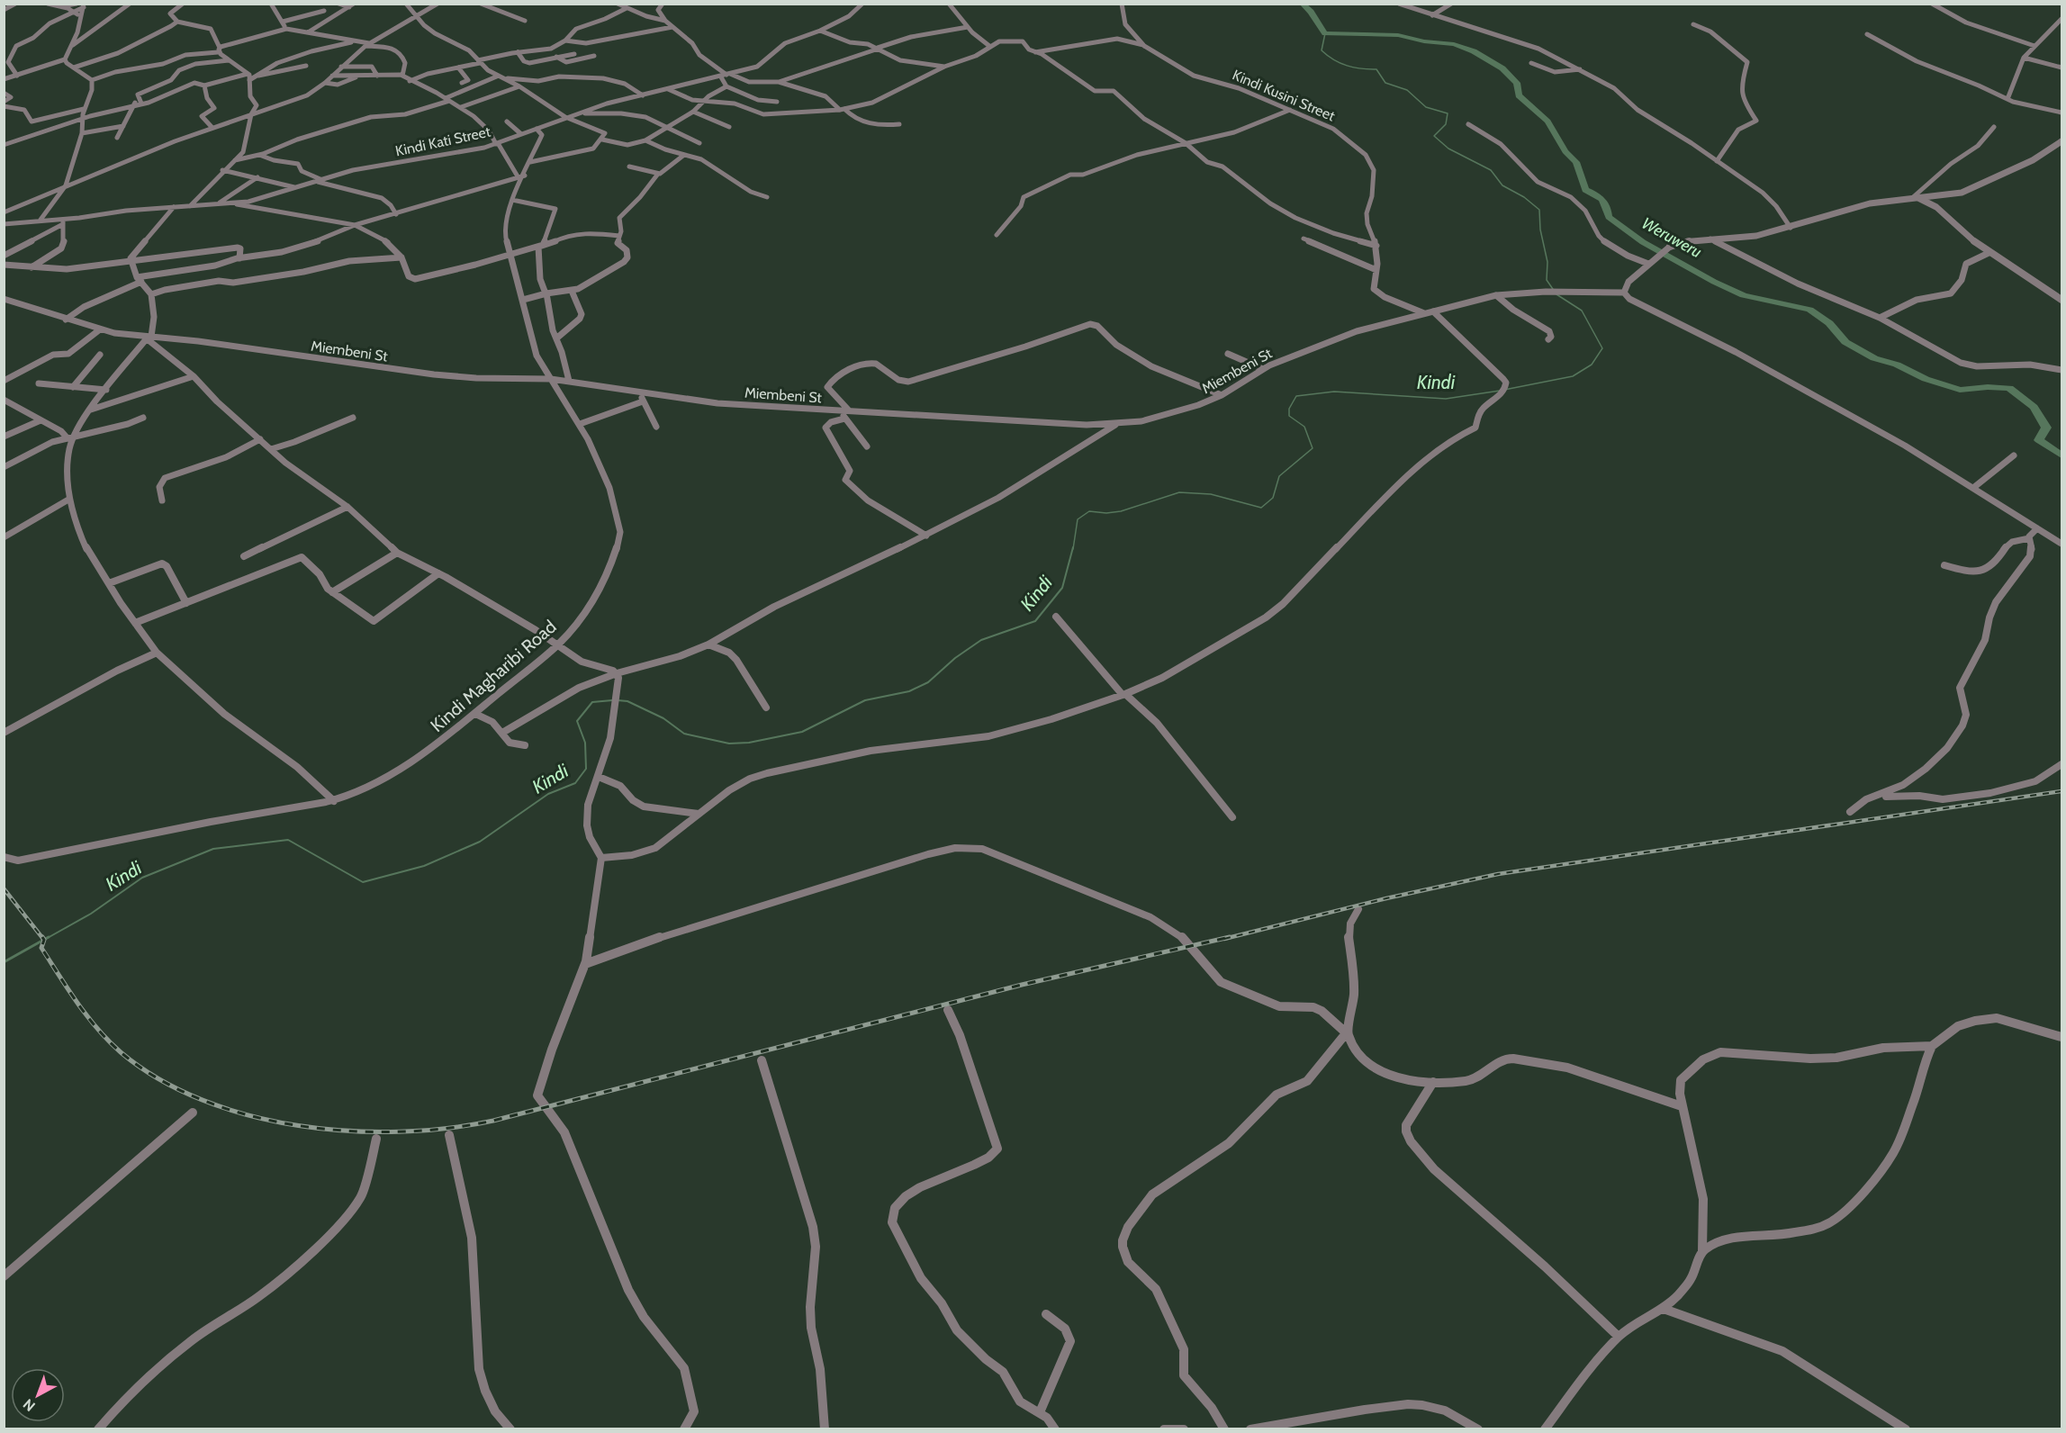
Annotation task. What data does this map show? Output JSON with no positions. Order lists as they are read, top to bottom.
{
  "streets": {
    "street": [
      "Kindi Kusini Street",
      "Kindi Kati Street",
      "Miembeni St",
      "Kindi Magharibi Road"
    ]
  },
  "crossings": [
    ["Kindi Kusini Street", "Miembeni St"],
    ["Kindi Kati Street", "Kindi Magharibi Road"],
    ["Miembeni St", "Kindi Magharibi Road"]
  ],
  "water": ["Weruweru", "Kindi"],
  "north": "bottom left"
}
